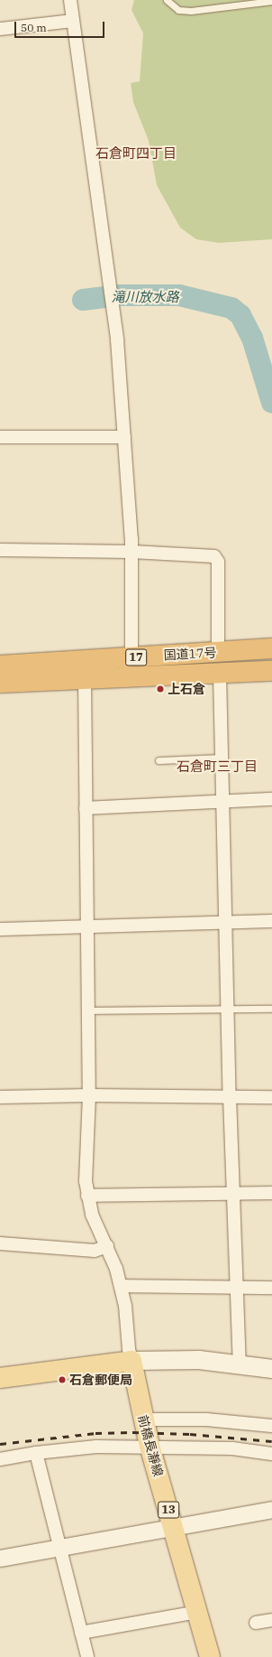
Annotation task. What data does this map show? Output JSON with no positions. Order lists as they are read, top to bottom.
{
  "streets": {
    "highway": ["国道17号", "17"],
    "main road": ["前橋長瀞線", "13"]
  },
  "districts": ["石倉町四丁目", "石倉町三丁目"],
  "water": ["滝川放水路"],
  "places": ["上石倉", "石倉郵便局"],
  "scale_bar": "50 m"
}
